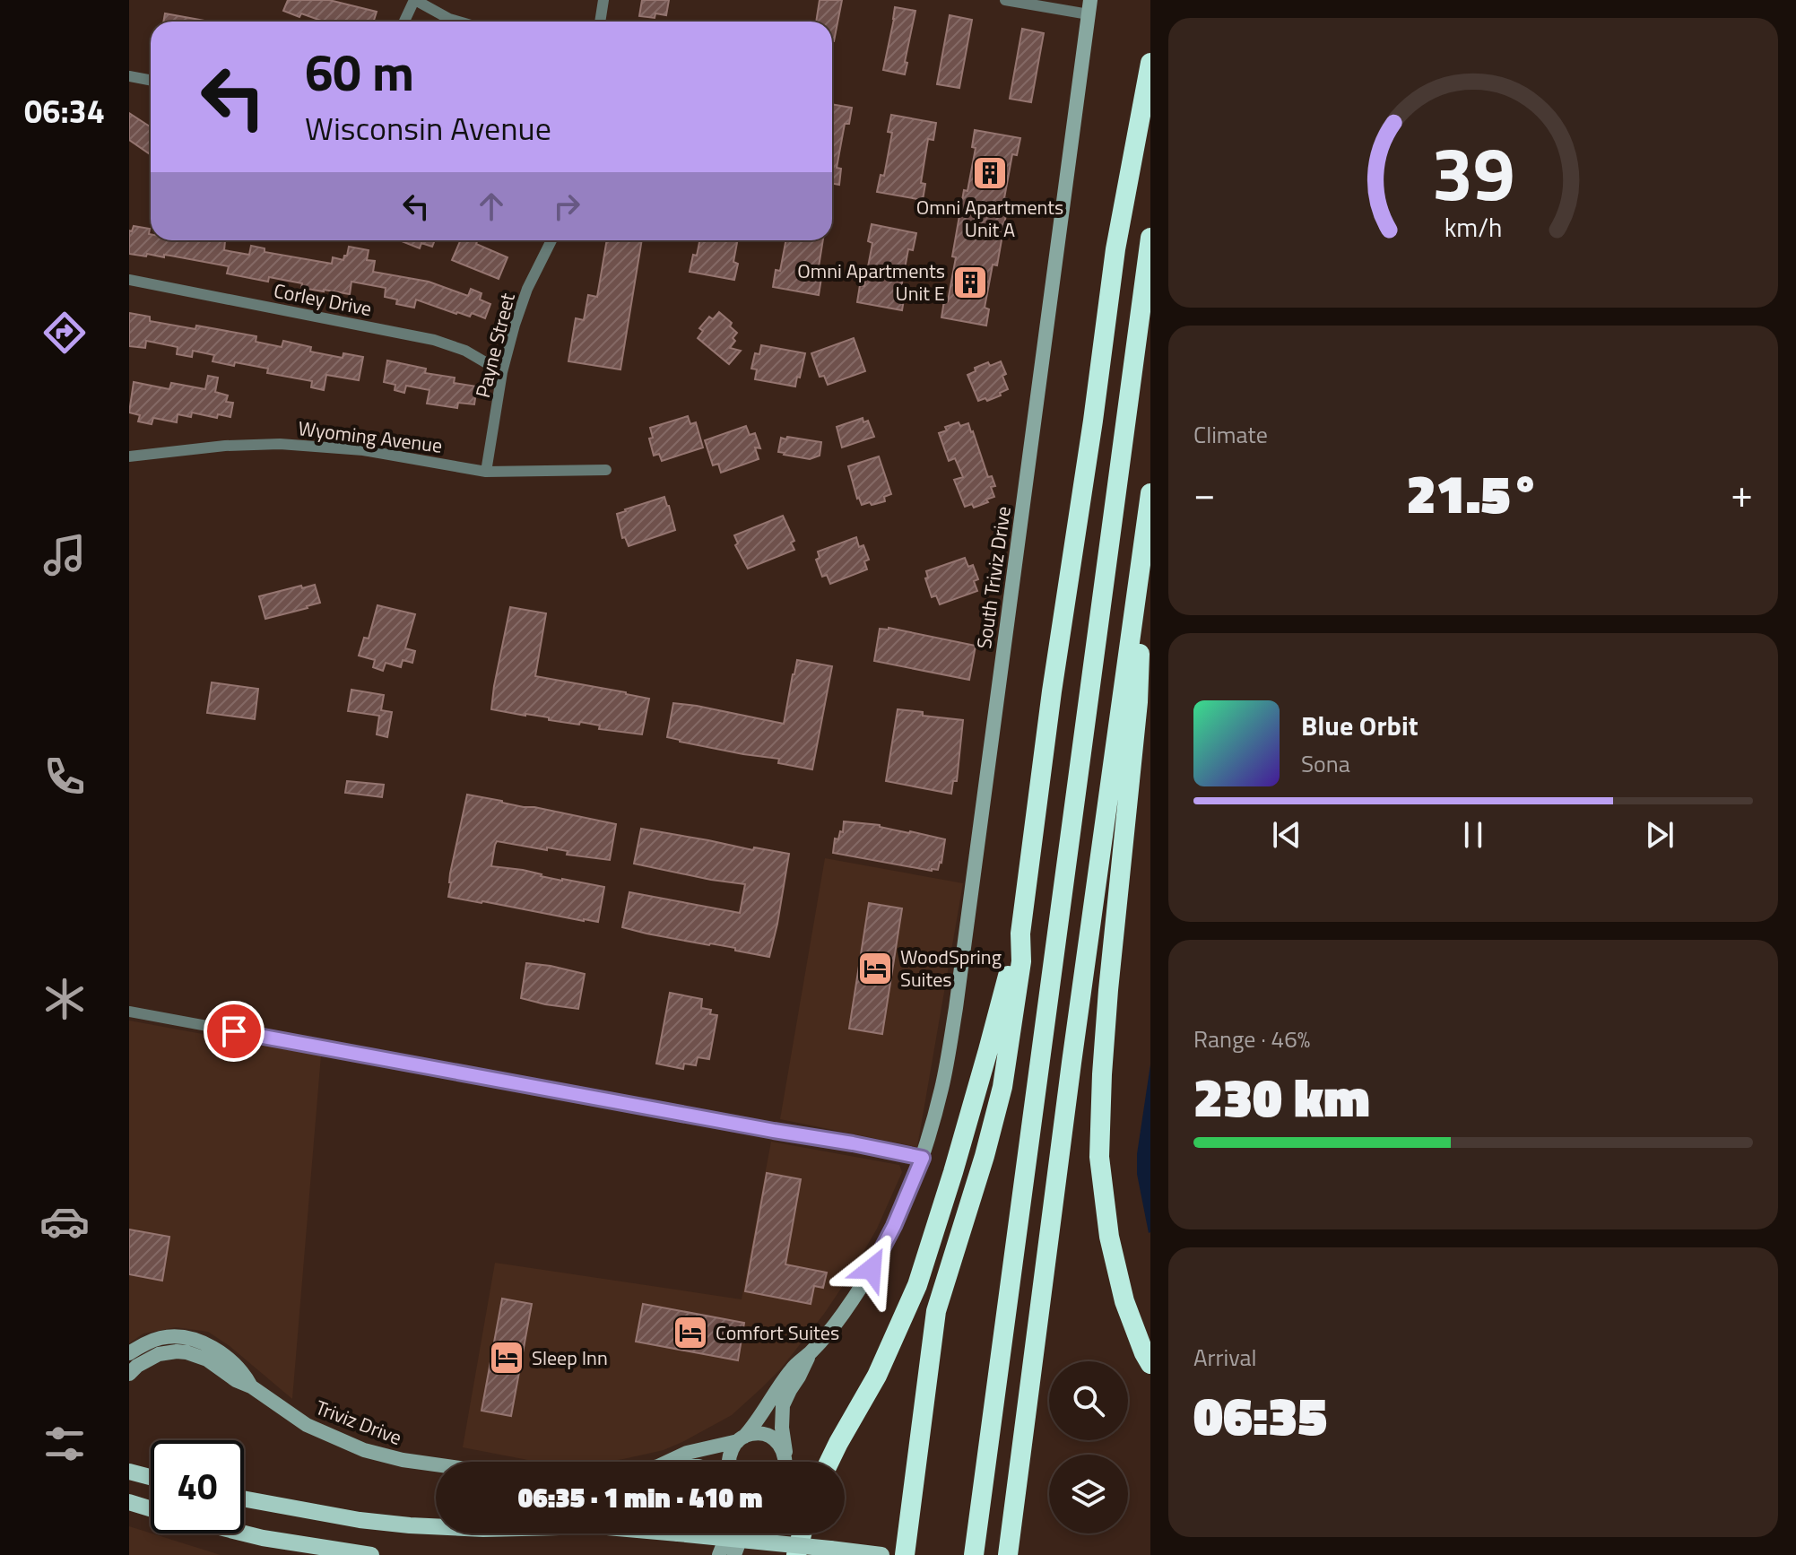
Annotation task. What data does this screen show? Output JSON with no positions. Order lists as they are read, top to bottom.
{
  "streets": {
    "street": [
      "Corley Drive",
      "Payne Street",
      "Wyoming Avenue",
      "South Triviz Drive",
      "Triviz Drive"
    ]
  },
  "crossings": [
    ["Corley Drive", "Payne Street"],
    ["Payne Street", "Wyoming Avenue"]
  ],
  "places": {
    "building": ["Omni Apartments Unit A", "Omni Apartments Unit E"],
    "hotel": ["WoodSpring Suites", "Comfort Suites", "Sleep Inn"]
  },
  "page": {
    "tabs": "06:34",
    "turn": ["60 m", "Wisconsin Avenue"],
    "tile": [
      "Climate",
      ["Range · 46%", "230 km"],
      ["Arrival", "06:35"]
    ],
    "heat": ["−", "21.5°", "+"],
    "song": ["Blue Orbit", "Sona"],
    "limit": "40",
    "trip": "06:35 · 1 min · 410 m",
    "gauge": ["39", "km/h"]
  }
}
